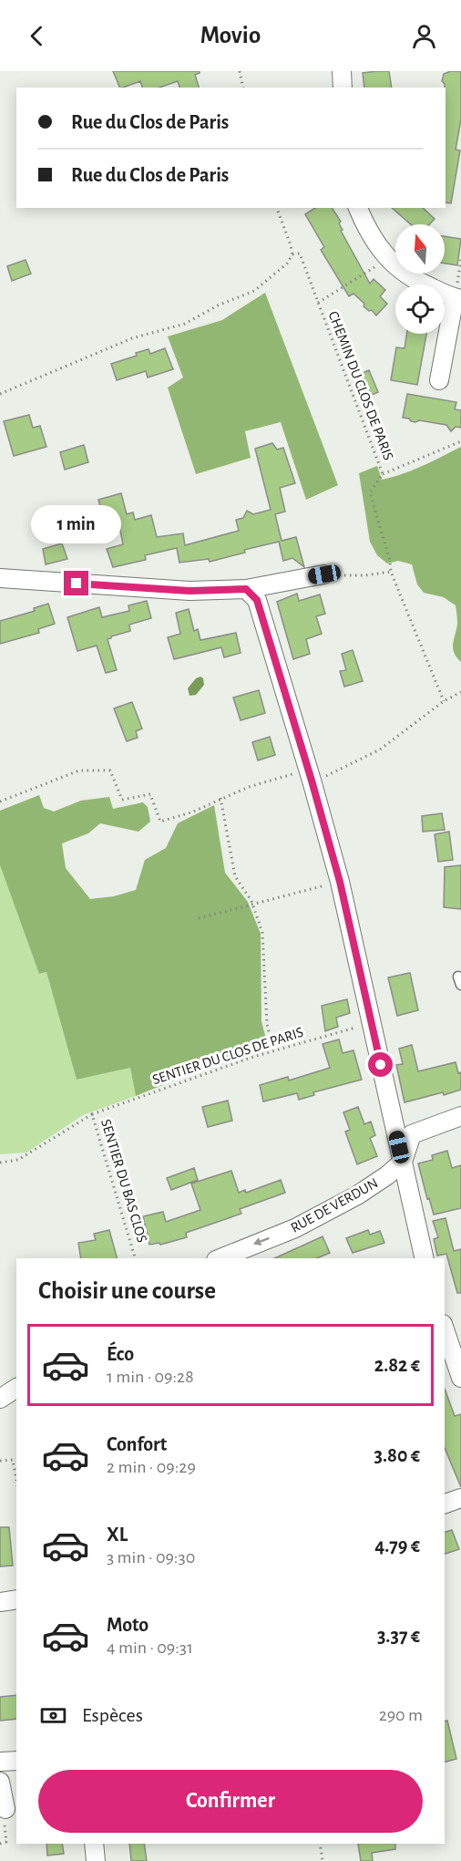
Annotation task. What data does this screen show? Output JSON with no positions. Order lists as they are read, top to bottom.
{
  "streets": {
    "street": ["RUE DE VERDUN"],
    "path": ["CHEMIN DU CLOS DE PARIS", "SENTIER DU CLOS DE PARIS", "SENTIER DU BAS CLOS"]
  },
  "crossings": [
    ["SENTIER DU CLOS DE PARIS", "SENTIER DU BAS CLOS"]
  ],
  "one_way": ["RUE DE VERDUN"],
  "north": "top",
  "page": {
    "header": "Movio",
    "banner": ["Rue du Clos de Paris", "Rue du Clos de Paris"],
    "bubble": "1 min",
    "heading": "Choisir une course",
    "list": [
      {
        "name": "Éco",
        "note": "1 min · 09:28",
        "value": "2.82 €"
      },
      {
        "name": "Confort",
        "note": "2 min · 09:29",
        "value": "3.80 €"
      },
      {
        "name": "XL",
        "note": "3 min · 09:30",
        "value": "4.79 €"
      },
      {
        "name": "Moto",
        "note": "4 min · 09:31",
        "value": "3.37 €"
      }
    ],
    "pay": ["Espèces", "290 m"],
    "buttons": "Confirmer"
  }
}
